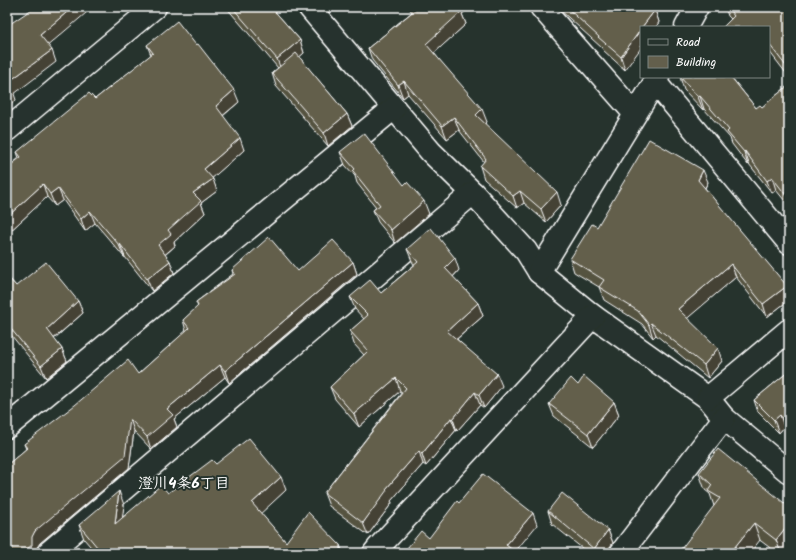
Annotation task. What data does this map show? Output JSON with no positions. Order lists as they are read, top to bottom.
{
  "districts": ["澄川4条6丁目"],
  "legend": ["Road", "Building"]
}
